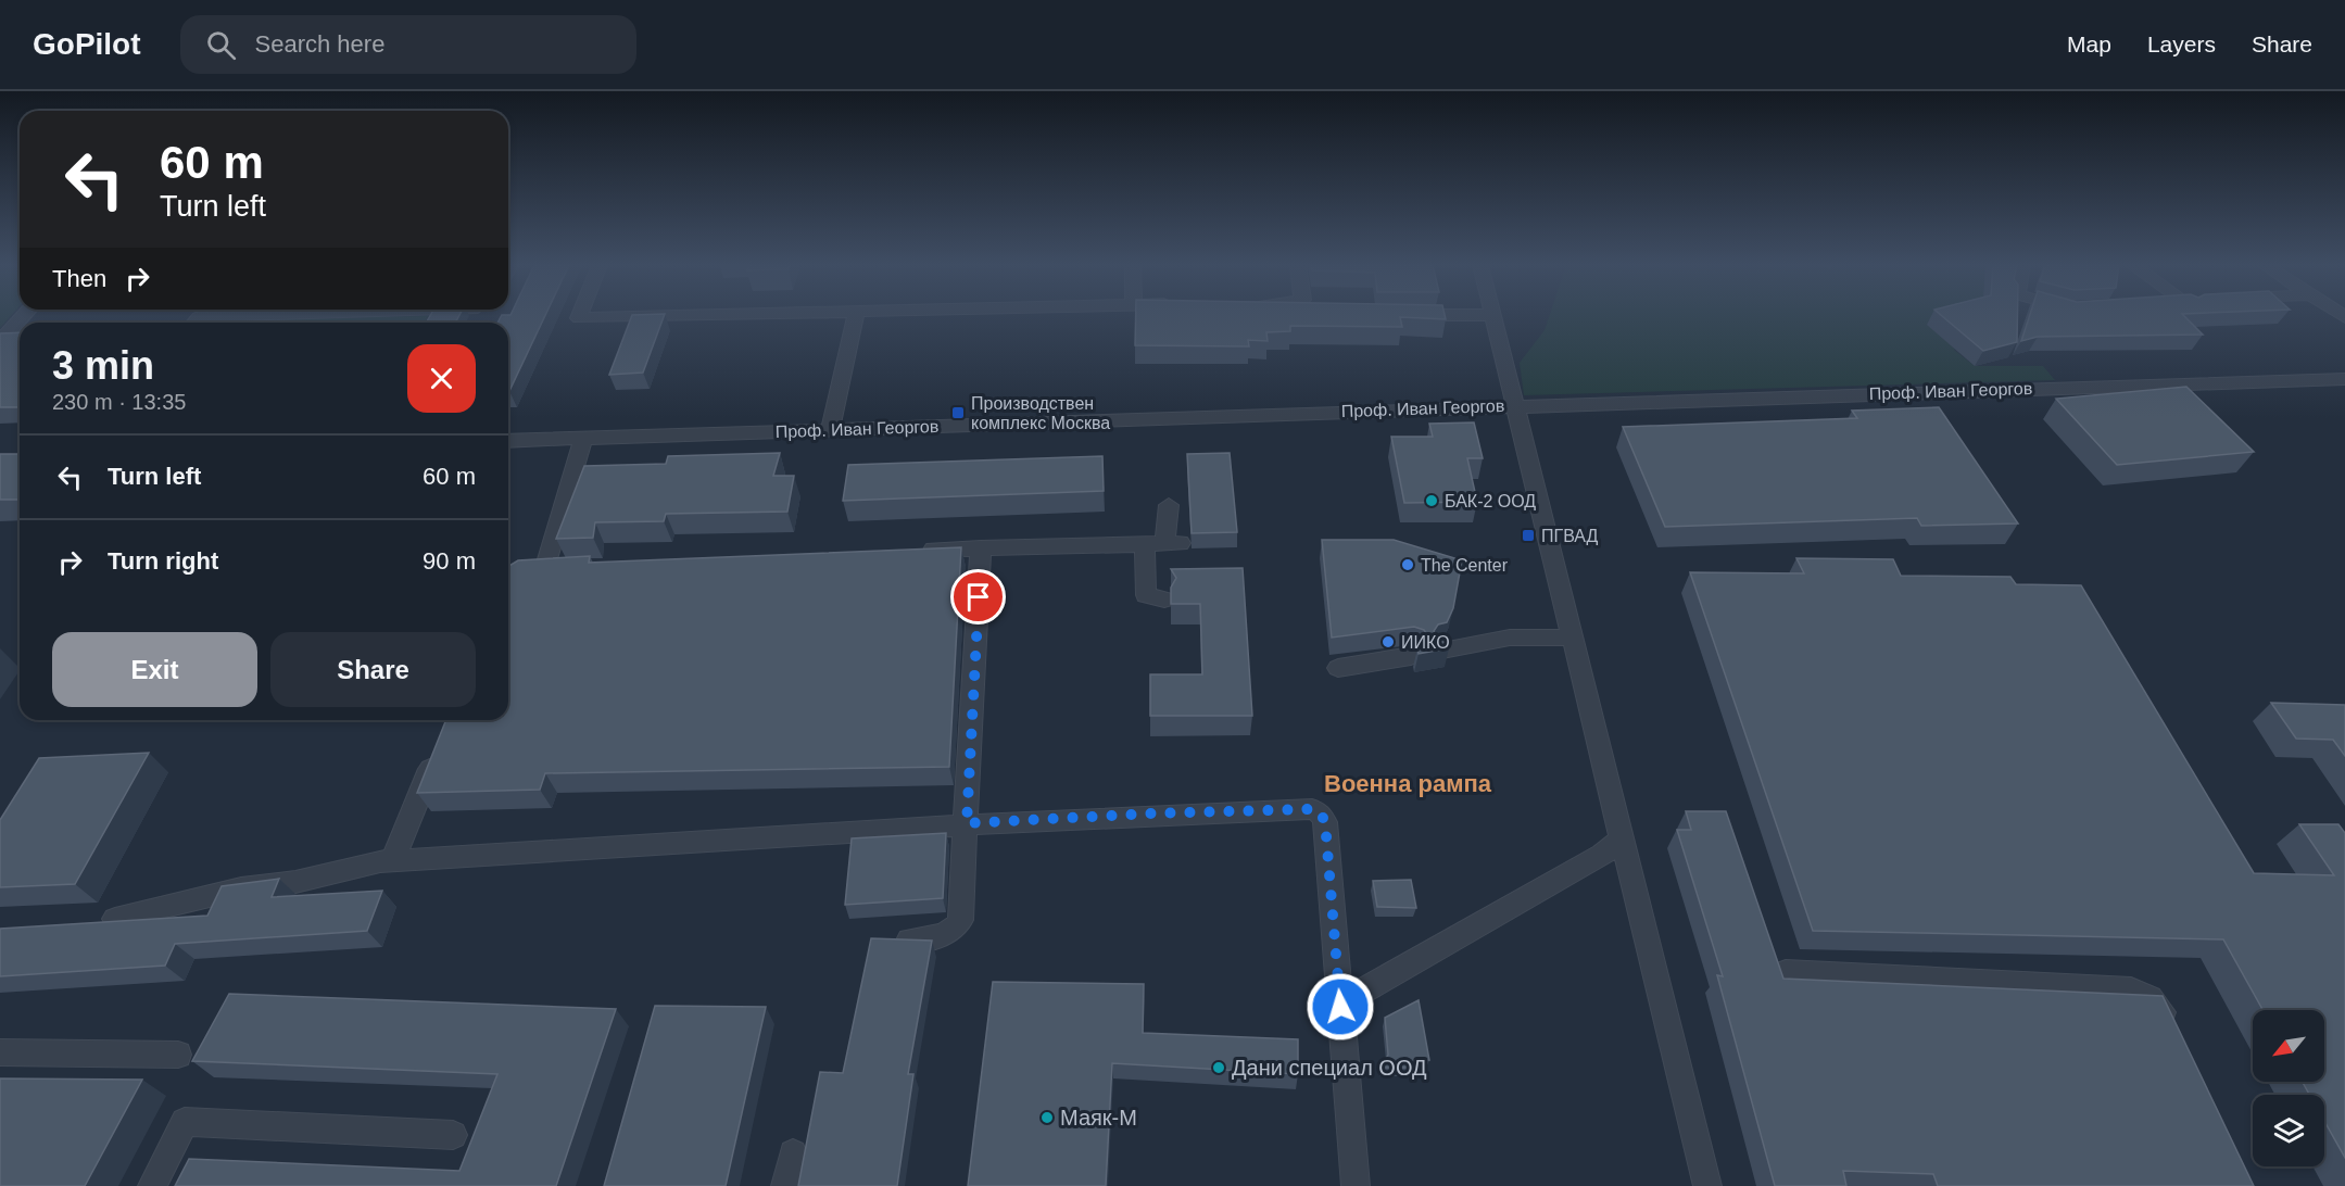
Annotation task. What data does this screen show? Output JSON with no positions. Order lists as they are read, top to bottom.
{
  "streets": {
    "street": ["Проф. Иван Георгов"]
  },
  "districts": ["Военна рампа"],
  "places": {
    "transit": ["Производствен комплекс Москва", "ПГВАД"],
    "other": [
      "БАК-2 ООД",
      "The Center",
      "ИИКО",
      "Дани специал ООД",
      "Маяк-М"
    ]
  },
  "north": "bottom left",
  "page": {
    "header": "GoPilot",
    "search": "Search here",
    "nav": ["Map", "Layers", "Share"],
    "turn": ["60 m", "Turn left"],
    "then": "Then",
    "heading": ["3 min", "230 m · 13:35"],
    "list": [
      {
        "name": "Turn left",
        "value": "60 m"
      },
      {
        "name": "Turn right",
        "value": "90 m"
      }
    ],
    "buttons": ["Exit", "Share"]
  }
}
